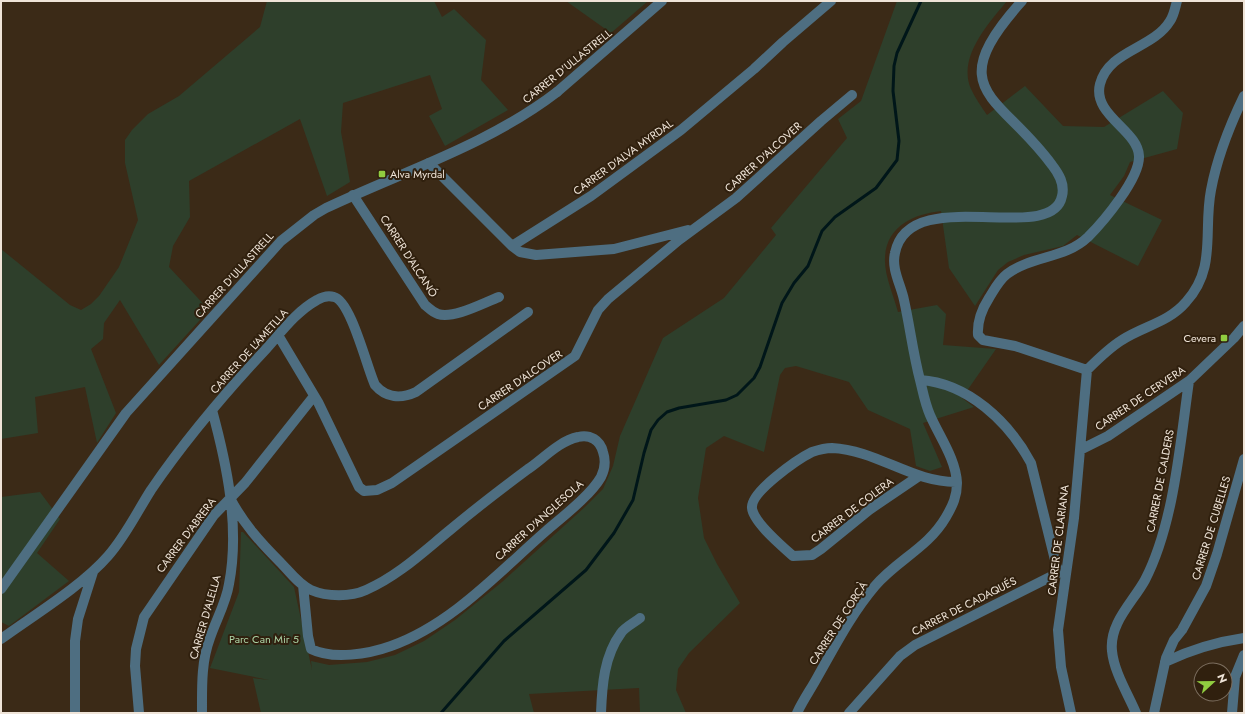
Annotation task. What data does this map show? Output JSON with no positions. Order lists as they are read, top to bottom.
{
  "streets": {
    "street": [
      "CARRER D'ULLASTRELL",
      "CARRER D'ALVA MYRDAL",
      "CARRER D'ALCOVER",
      "CARRER D'ALCANÓ",
      "CARRER DE L'AMETLLA",
      "CARRER DE CERVERA",
      "CARRER DE CALDERS",
      "CARRER DE COLERA",
      "CARRER D'ANGLESOLA",
      "CARRER DE CUBELLES",
      "CARRER D'ABRERA",
      "CARRER DE CLARIANA",
      "CARRER DE CADAQUÉS",
      "CARRER D'ALELLA",
      "CARRER DE CORÇÀ"
    ]
  },
  "crossings": [
    ["CARRER D'ULLASTRELL", "CARRER D'ALCANÓ"],
    ["CARRER D'ALCOVER", "CARRER DE L'AMETLLA"],
    ["CARRER D'ALCOVER", "CARRER D'ABRERA"],
    ["CARRER DE L'AMETLLA", "CARRER D'ALELLA"],
    ["CARRER DE CERVERA", "CARRER DE CALDERS"],
    ["CARRER DE CERVERA", "CARRER DE CLARIANA"],
    ["CARRER DE COLERA", "CARRER DE CORÇÀ"],
    ["CARRER D'ANGLESOLA", "CARRER D'ABRERA"],
    ["CARRER D'ANGLESOLA", "CARRER D'ALELLA"],
    ["CARRER D'ABRERA", "CARRER D'ALELLA"],
    ["CARRER DE CLARIANA", "CARRER DE CADAQUÉS"]
  ],
  "parks": ["Parc Can Mir 5"],
  "places": {
    "transit": ["Alva Myrdal", "Cevera"]
  },
  "north": "right"
}
